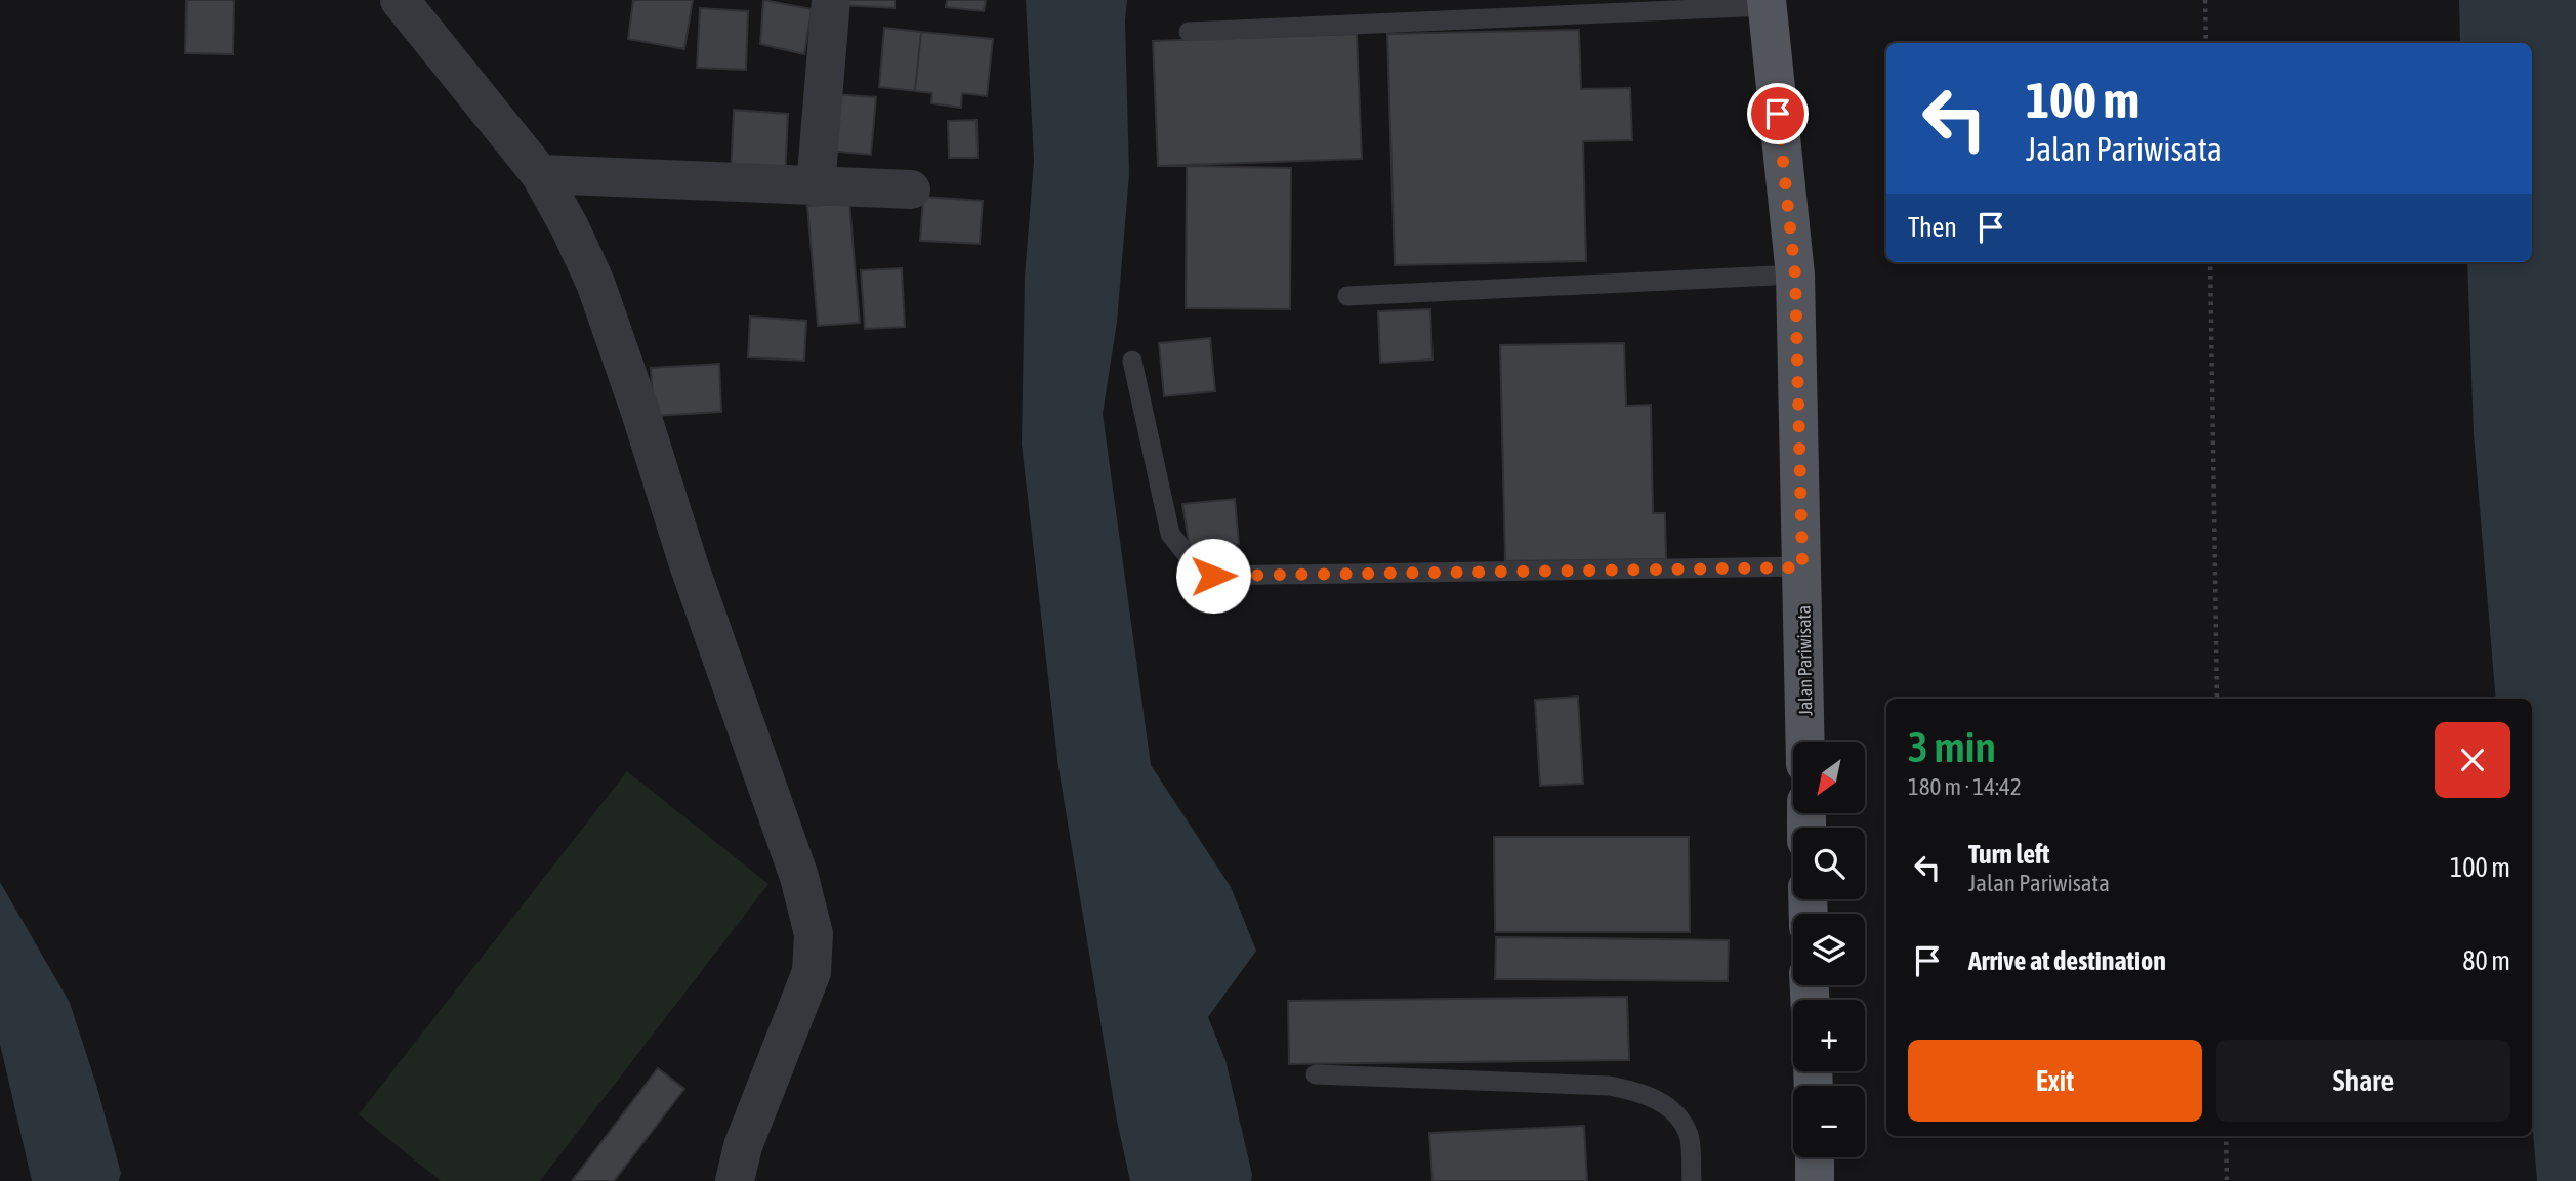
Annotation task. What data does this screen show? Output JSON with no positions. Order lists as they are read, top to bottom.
{
  "streets": {
    "main road": ["Jalan Pariwisata"]
  },
  "north": "bottom left",
  "page": {
    "turn": ["100 m", "Jalan Pariwisata"],
    "then": "Then",
    "heading": ["3 min", "180 m · 14:42"],
    "map_buttons": ["+", "−"],
    "list": [
      {
        "name": "Turn left",
        "note": "Jalan Pariwisata",
        "value": "100 m"
      },
      {
        "name": "Arrive at destination",
        "value": "80 m"
      }
    ],
    "buttons": ["Exit", "Share"]
  }
}
